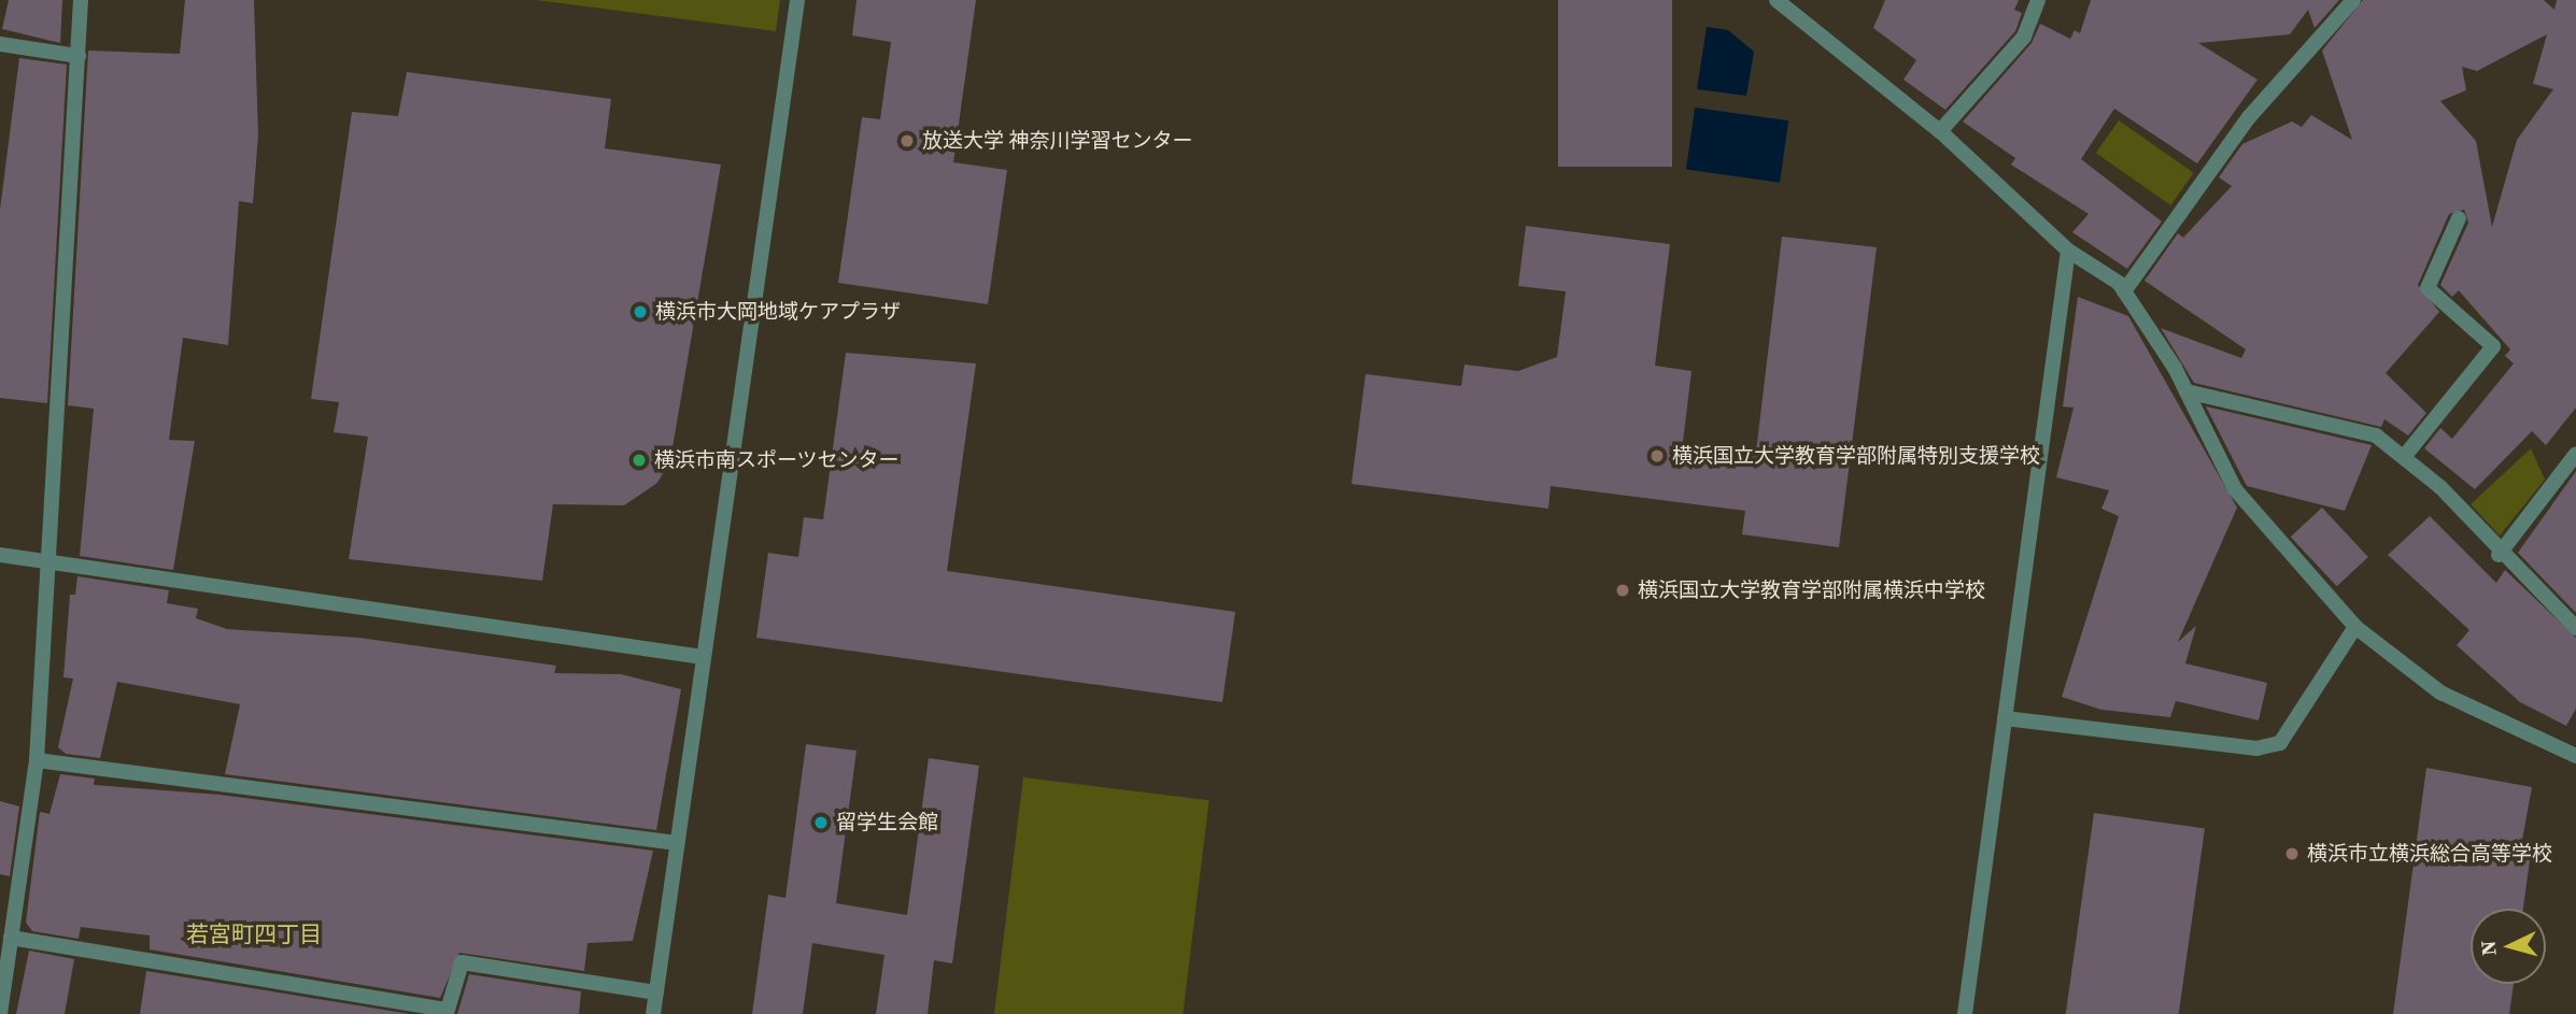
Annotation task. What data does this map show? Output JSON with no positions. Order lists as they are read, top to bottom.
{
  "districts": ["若宮町四丁目"],
  "places": [
    "放送大学 神奈川学習センター",
    "横浜市大岡地域ケアプラザ",
    "横浜国立大学教育学部附属特別支援学校",
    "横浜市南スポーツセンター",
    "横浜国立大学教育学部附属横浜中学校",
    "留学生会館",
    "横浜市立横浜総合高等学校"
  ],
  "north": "left"
}
